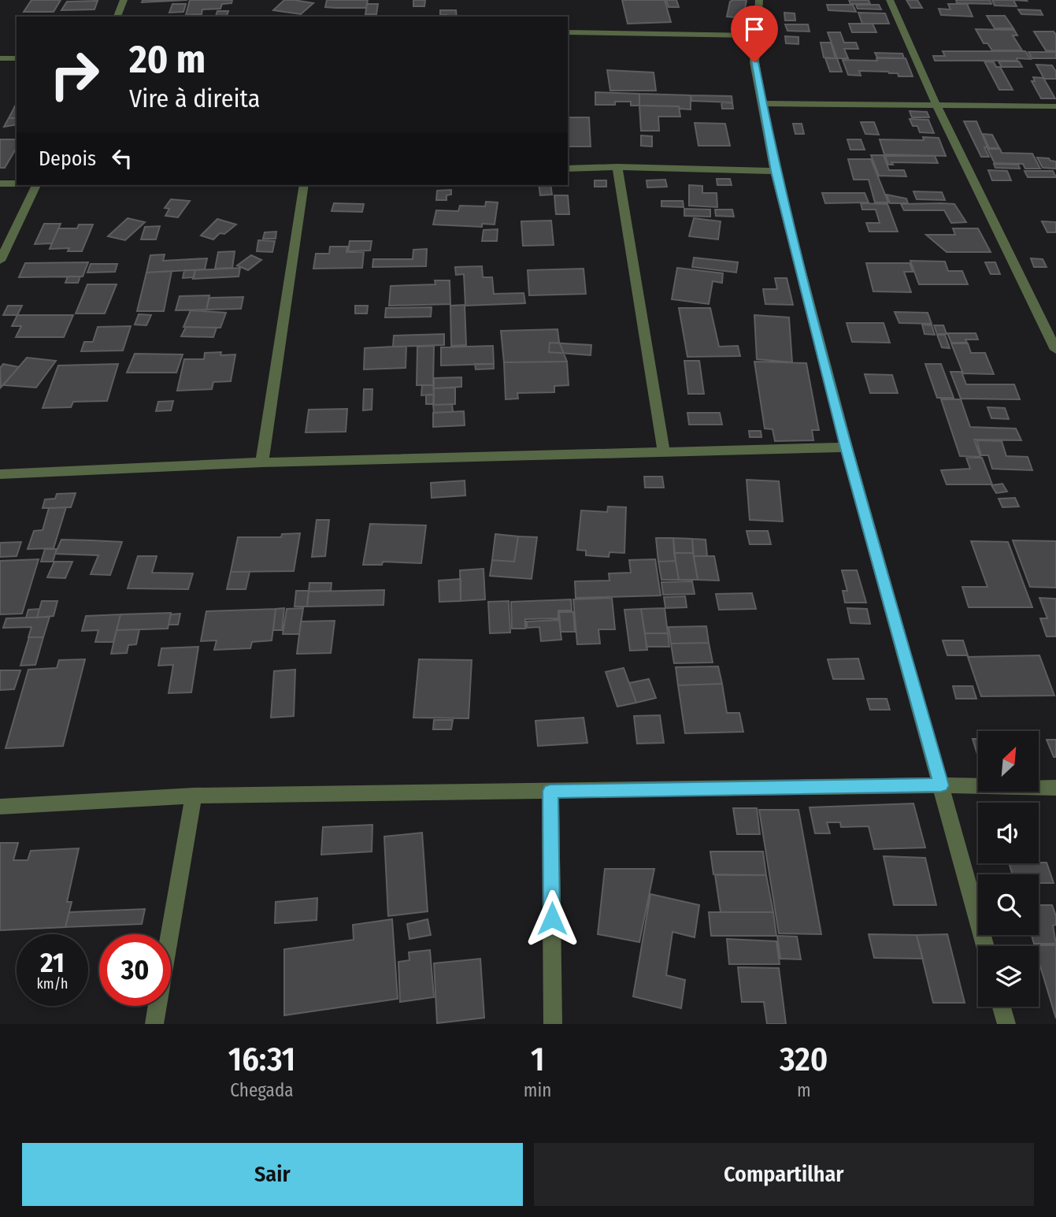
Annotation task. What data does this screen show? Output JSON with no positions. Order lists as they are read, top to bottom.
{
  "north": "top right",
  "page": {
    "turn": ["20 m", "Vire à direita"],
    "then": "Depois",
    "speed": "21 km/h",
    "limit": "30",
    "eta": [
      "16:31",
      "Chegada",
      "1",
      "min",
      "320",
      "m"
    ],
    "buttons": ["Sair", "Compartilhar"]
  }
}
